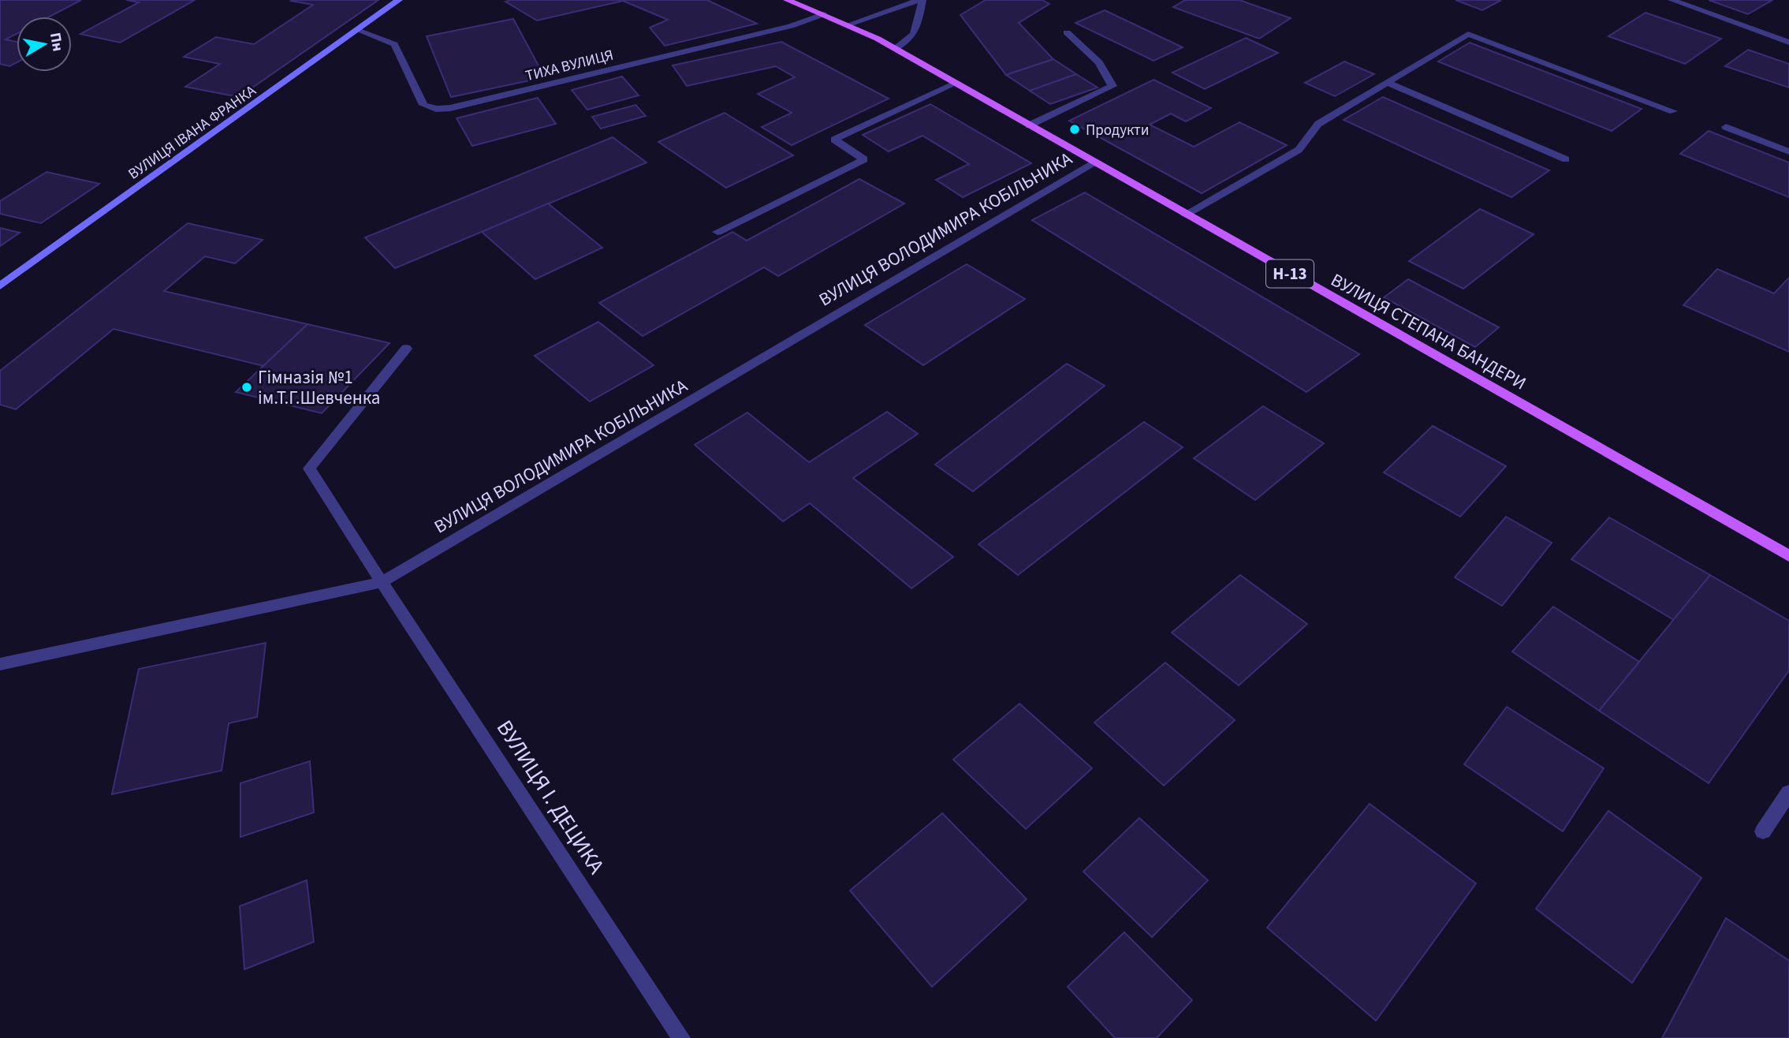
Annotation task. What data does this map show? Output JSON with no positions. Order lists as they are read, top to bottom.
{
  "streets": {
    "main road": ["ВУЛИЦЯ ІВАНА ФРАНКА", "Н-13", "ВУЛИЦЯ СТЕПАНА БАНДЕРИ"],
    "street": ["ТИХА ВУЛИЦЯ", "ВУЛИЦЯ ВОЛОДИМИРА КОБІЛЬНИКА", "ВУЛИЦЯ І. ДЕЦИКА"]
  },
  "crossings": [
    ["ТИХА ВУЛИЦЯ", "ВУЛИЦЯ ІВАНА ФРАНКА"],
    ["ТИХА ВУЛИЦЯ", "ВУЛИЦЯ СТЕПАНА БАНДЕРИ"],
    ["ВУЛИЦЯ ВОЛОДИМИРА КОБІЛЬНИКА", "ВУЛИЦЯ СТЕПАНА БАНДЕРИ"],
    ["ВУЛИЦЯ ВОЛОДИМИРА КОБІЛЬНИКА", "ВУЛИЦЯ І. ДЕЦИКА"]
  ],
  "places": ["Продукти", "Гімназія №1 ім.Т.Г.Шевченка"],
  "north": "right"
}
